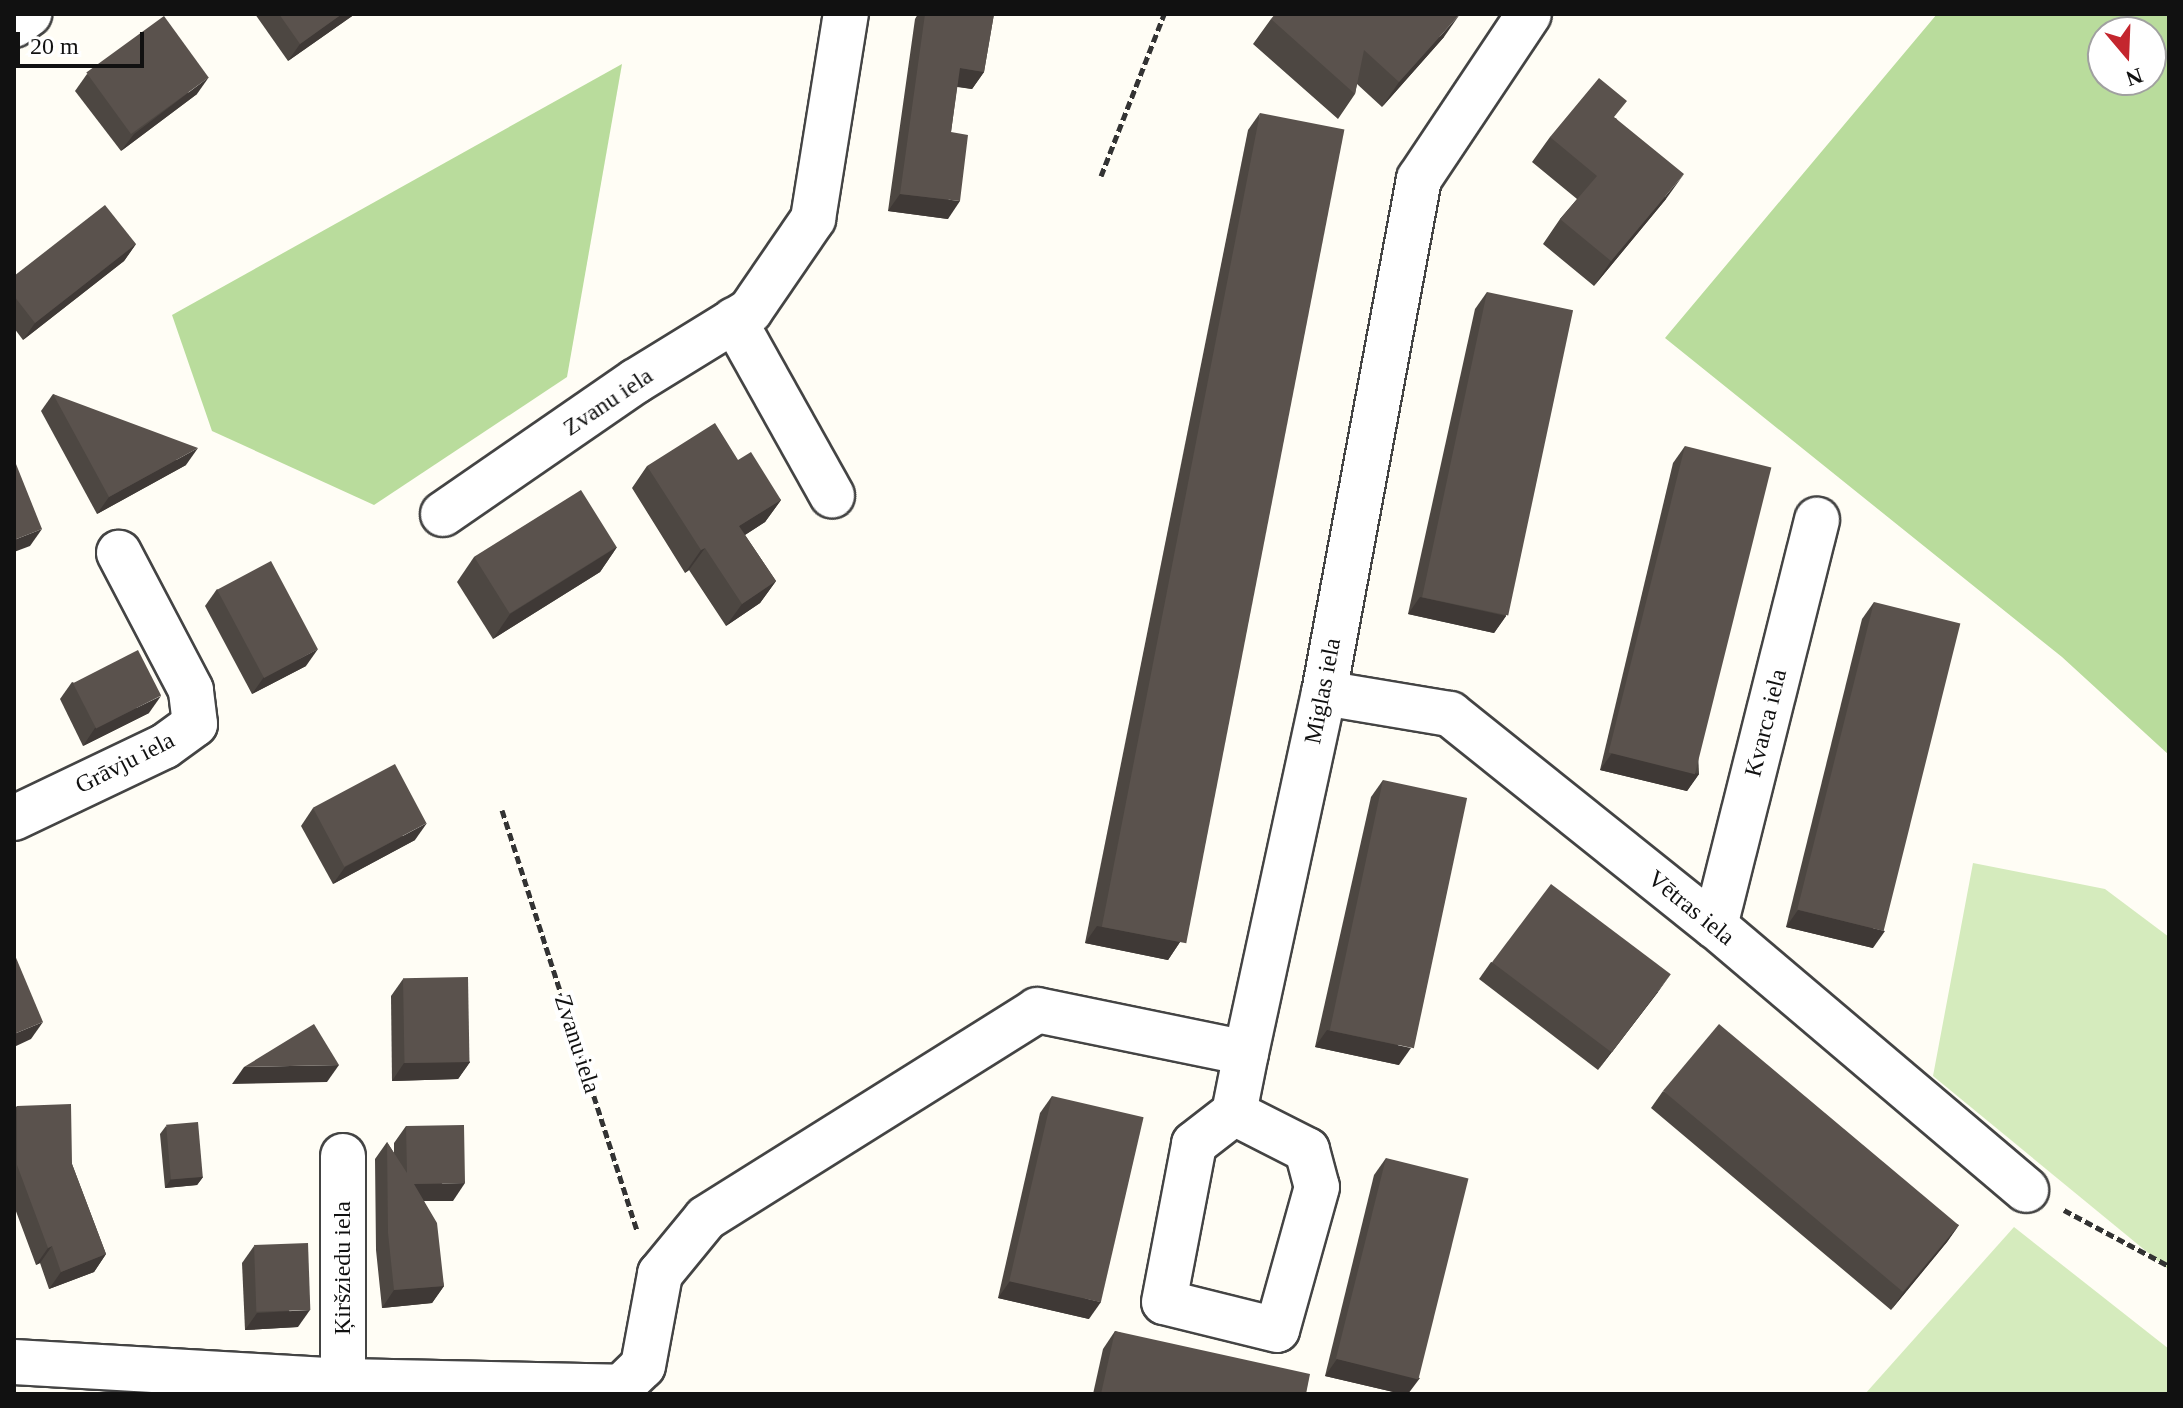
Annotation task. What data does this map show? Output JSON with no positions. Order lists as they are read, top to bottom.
{
  "streets": {
    "street": [
      "Zvanu iela",
      "Miglas iela",
      "Kvarca iela",
      "Grāvju iela",
      "Vētras iela",
      "Ķiršziedu iela"
    ]
  },
  "crossings": [
    ["Miglas iela", "Vētras iela"],
    ["Kvarca iela", "Vētras iela"]
  ],
  "scale_bar": "20 m",
  "north": "bottom"
}
